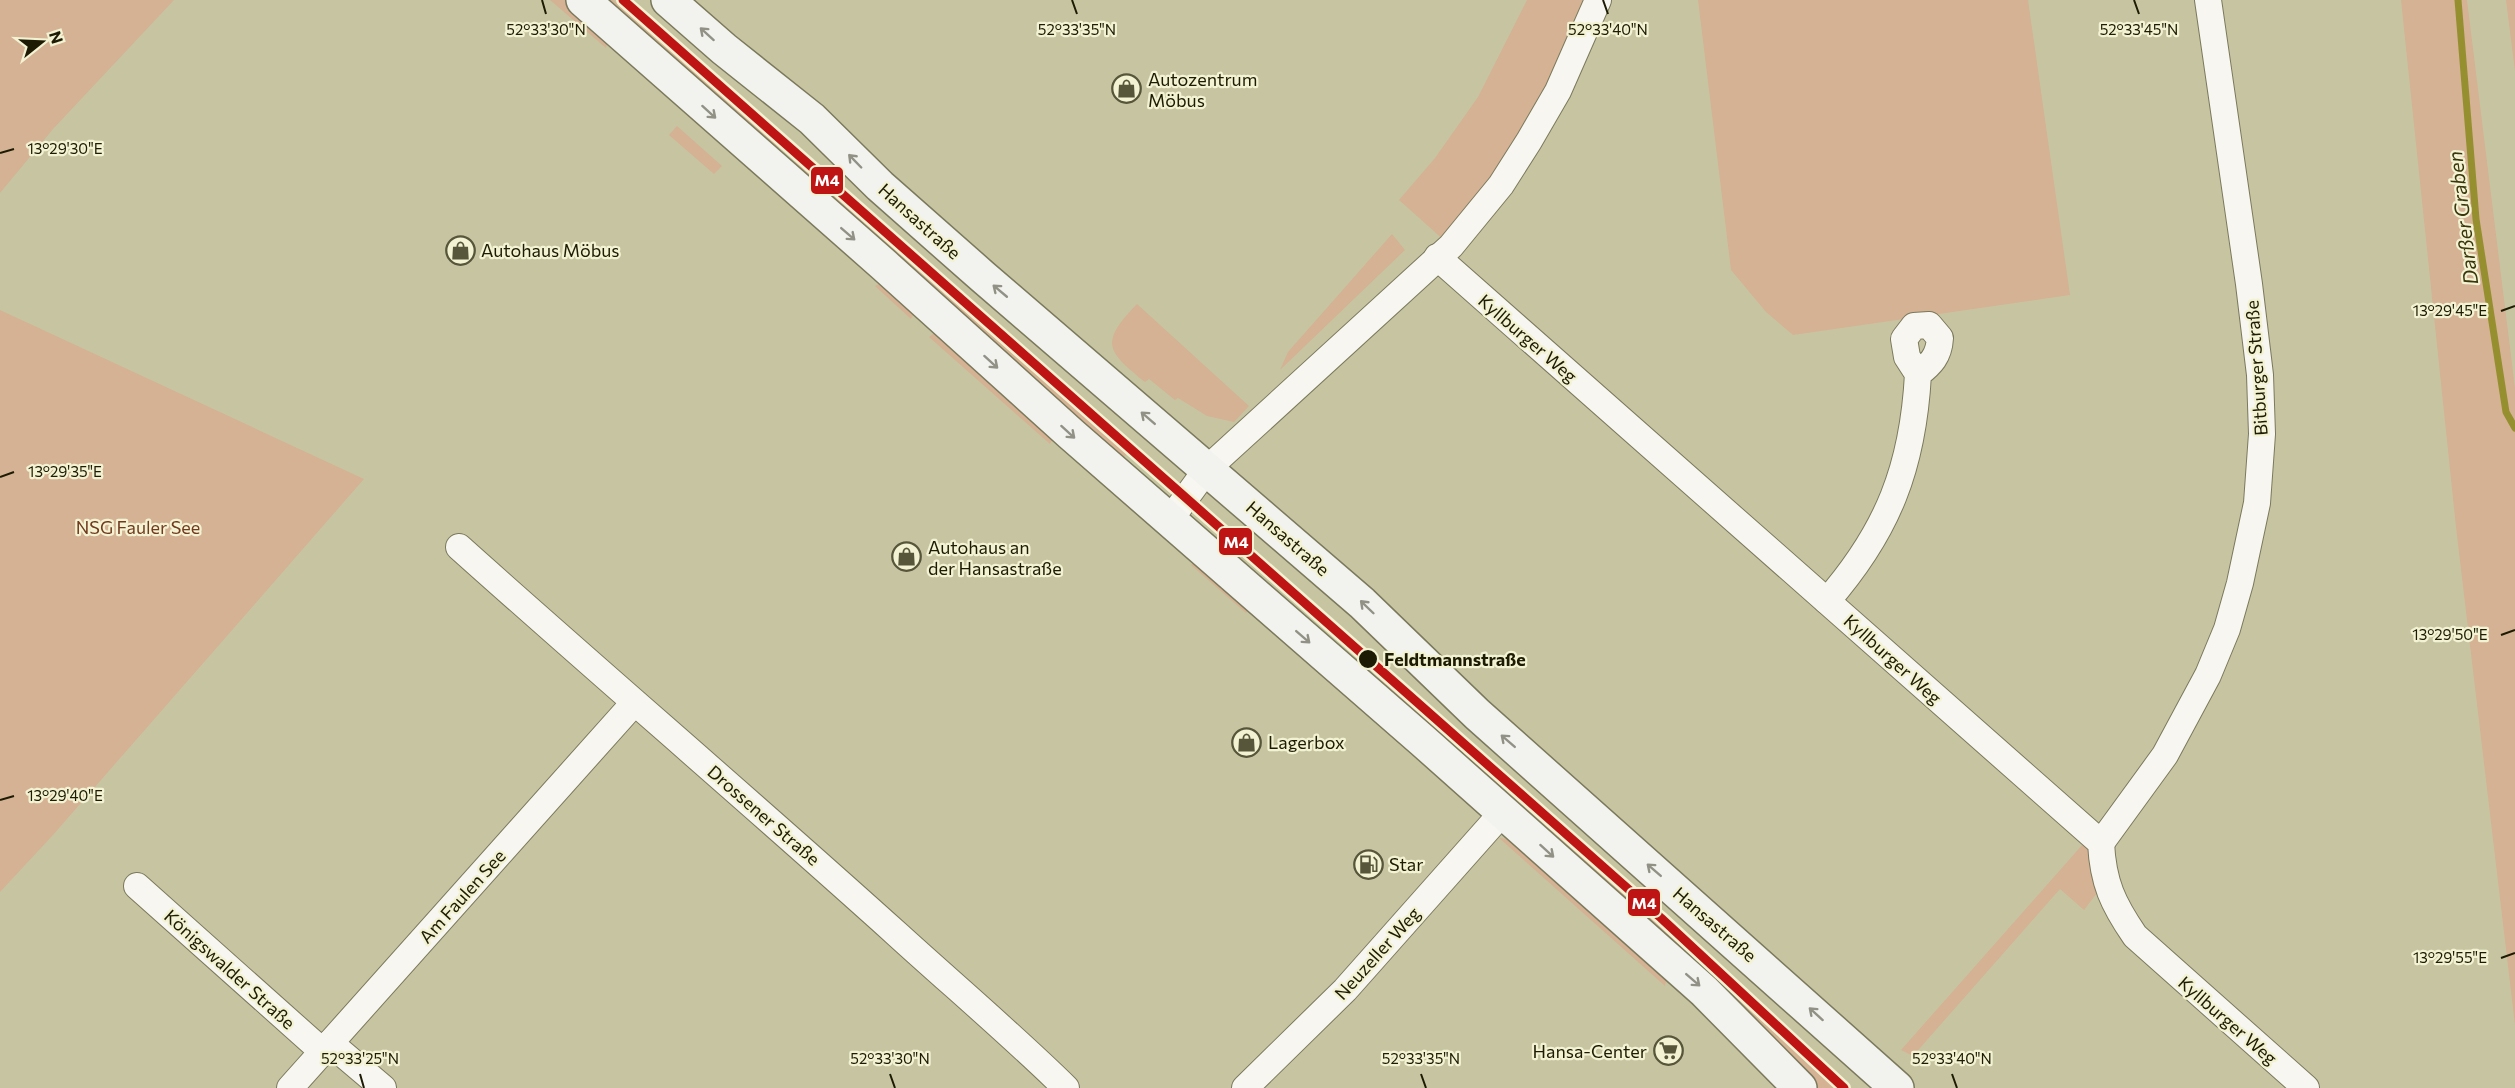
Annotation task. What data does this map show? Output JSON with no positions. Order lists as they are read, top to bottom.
{
  "streets": {
    "main road": ["Hansastraße"],
    "street": [
      "Kyllburger Weg",
      "Bitburger Straße",
      "Drossener Straße",
      "Am Faulen See",
      "Neuzeller Weg",
      "Königswalder Straße"
    ]
  },
  "crossings": [
    ["Kyllburger Weg", "Bitburger Straße"],
    ["Drossener Straße", "Am Faulen See"],
    ["Am Faulen See", "Königswalder Straße"]
  ],
  "water": ["Darßer Graben"],
  "parks": ["NSG Fauler See"],
  "places": {
    "shop": [
      "Autozentrum Möbus",
      "Autohaus Möbus",
      "Autohaus an der Hansastraße",
      "Lagerbox"
    ],
    "other": ["Feldtmannstraße"],
    "fuel station": ["Star"],
    "supermarket": ["Hansa-Center"]
  },
  "lines": ["transit line M4"],
  "north": "right",
  "coordinates": [
    "52°33'30\"N",
    "52°33'35\"N",
    "52°33'40\"N",
    "52°33'45\"N",
    "13°29'30\"E",
    "13°29'45\"E",
    "13°29'35\"E",
    "13°29'50\"E",
    "13°29'40\"E",
    "13°29'55\"E",
    "52°33'25\"N"
  ]
}
